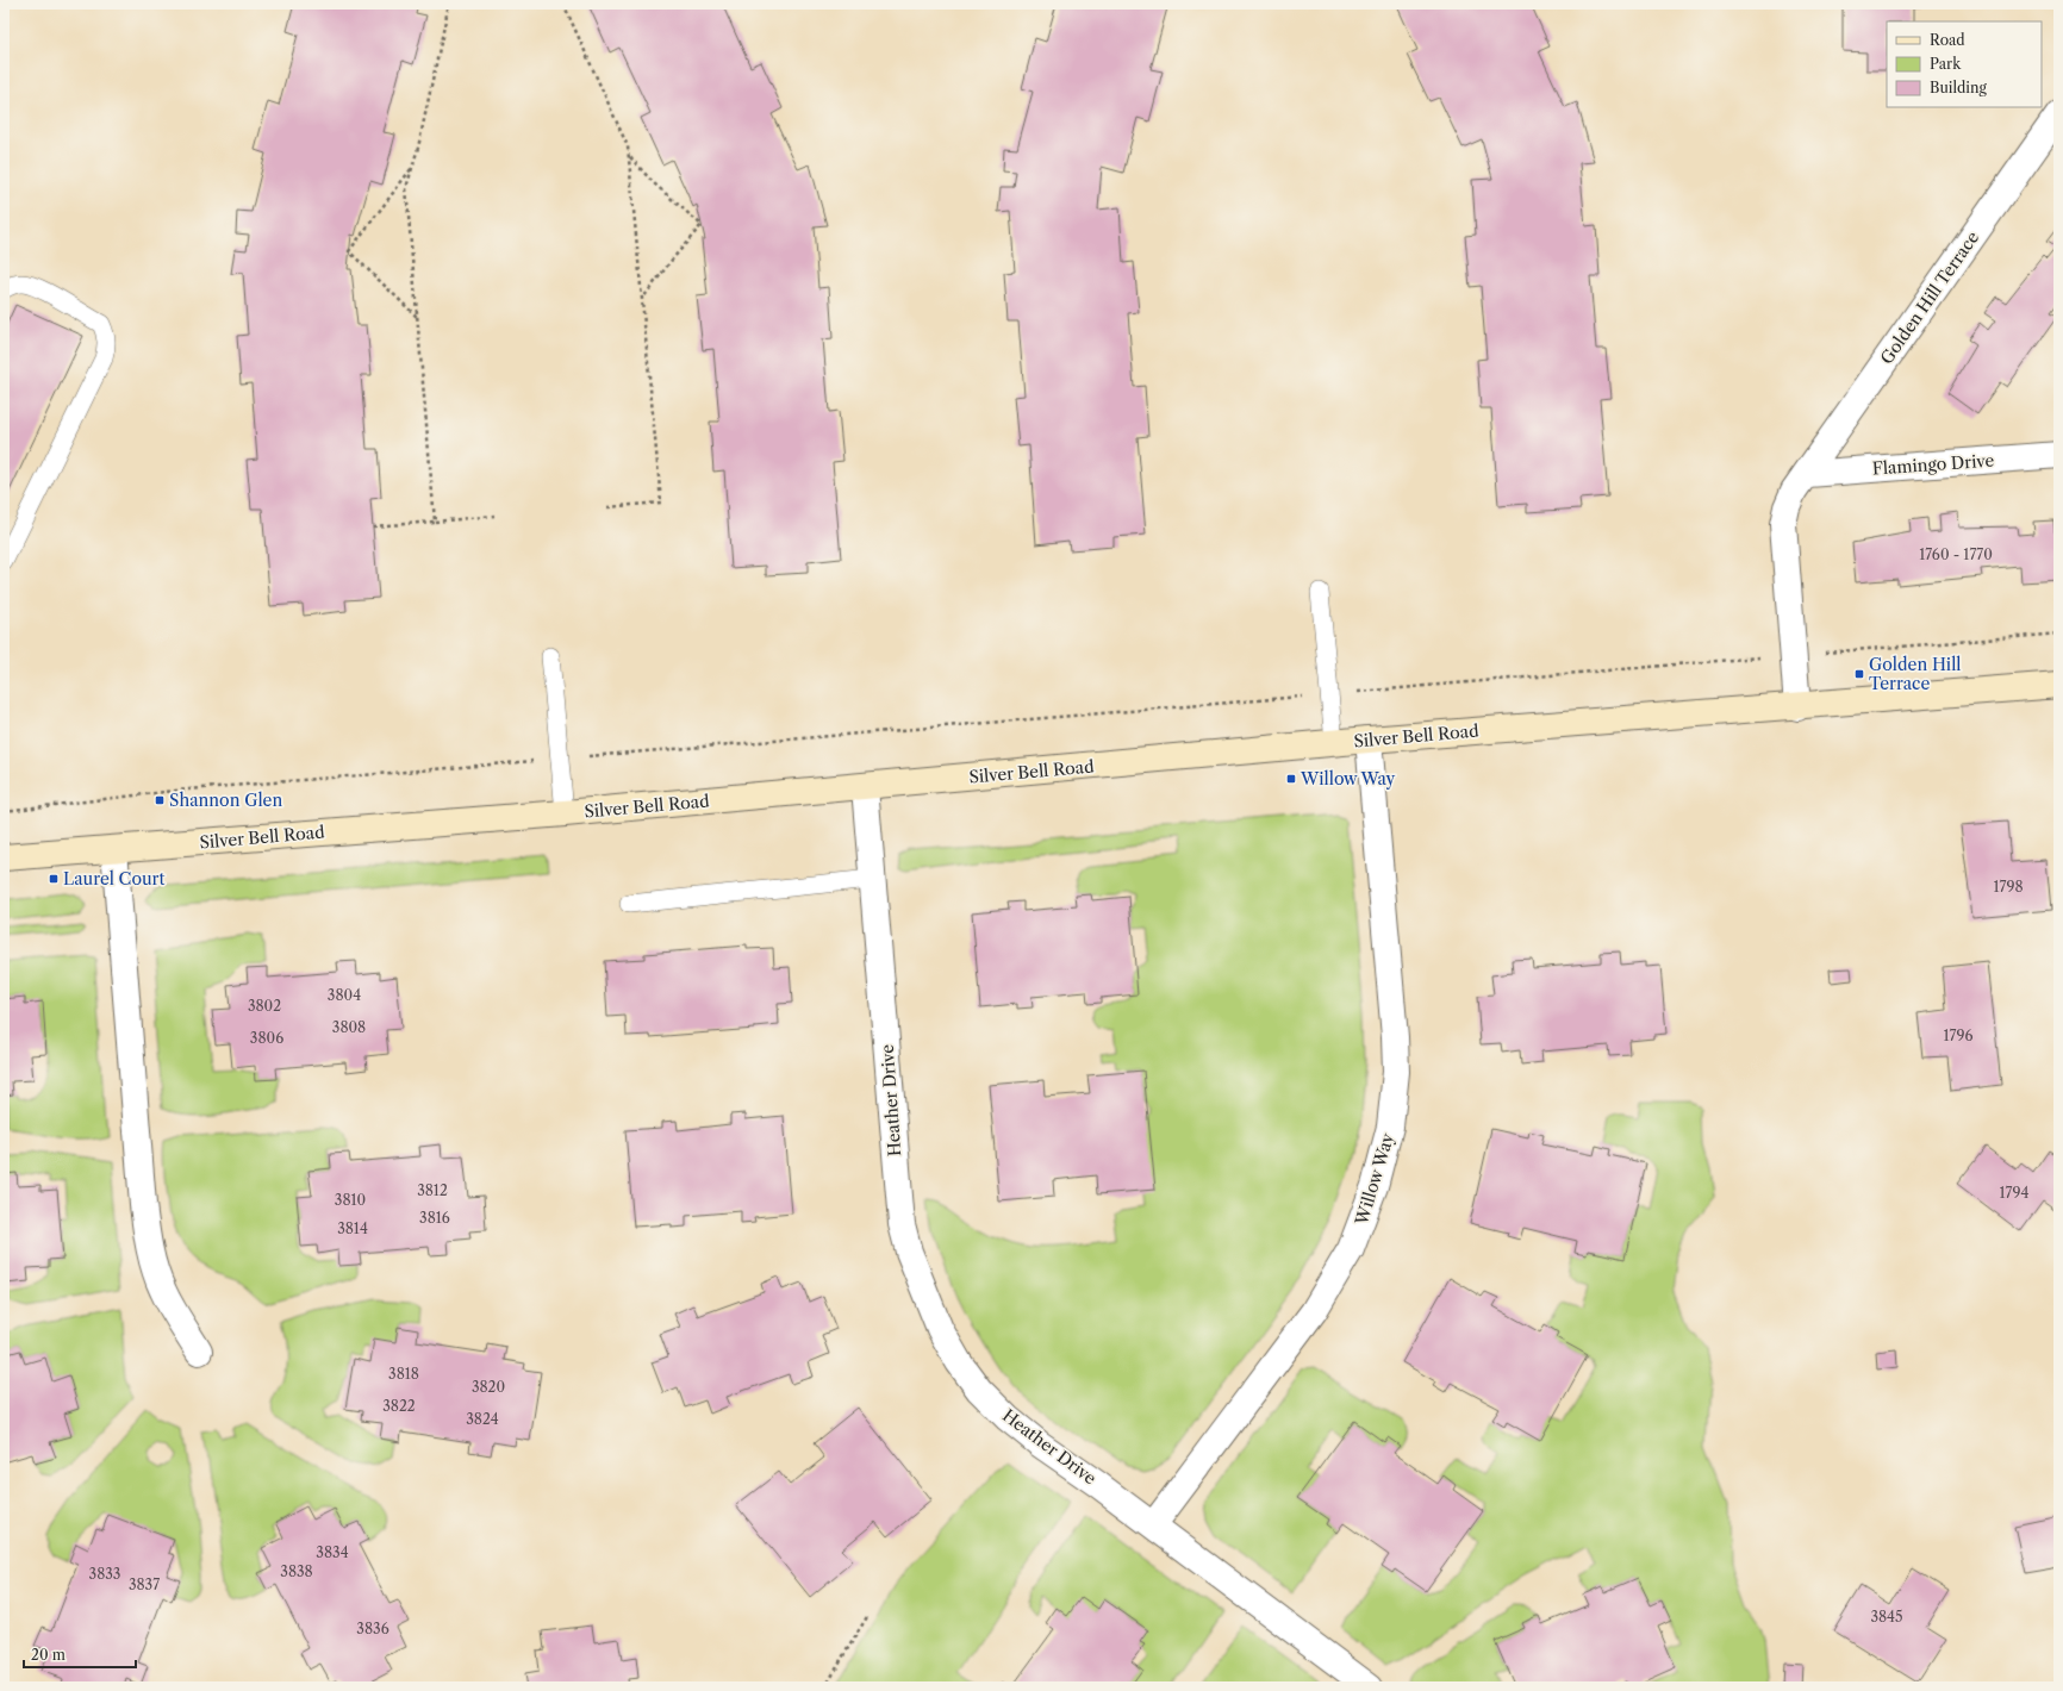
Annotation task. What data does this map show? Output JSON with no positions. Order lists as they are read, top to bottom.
{
  "streets": {
    "street": [
      "Golden Hill Terrace",
      "Flamingo Drive",
      "Silver Bell Road",
      "Heather Drive",
      "Willow Way"
    ]
  },
  "crossings": [
    ["Golden Hill Terrace", "Flamingo Drive"],
    ["Golden Hill Terrace", "Silver Bell Road"],
    ["Silver Bell Road", "Heather Drive"],
    ["Silver Bell Road", "Willow Way"],
    ["Heather Drive", "Willow Way"]
  ],
  "places": {
    "transit": [
      "Golden Hill Terrace",
      "Willow Way",
      "Shannon Glen",
      "Laurel Court"
    ]
  },
  "house_numbers": [
    "1760 - 1770",
    "1798",
    "3804",
    "3802",
    "3808",
    "1796",
    "3806",
    "3812",
    "1794",
    "3810",
    "3816",
    "3814",
    "3818",
    "3820",
    "3822",
    "3824",
    "3834",
    "3838",
    "3833",
    "3837",
    "3845",
    "3836"
  ],
  "legend": ["Road", "Park", "Building"],
  "scale_bar": "20 m"
}
